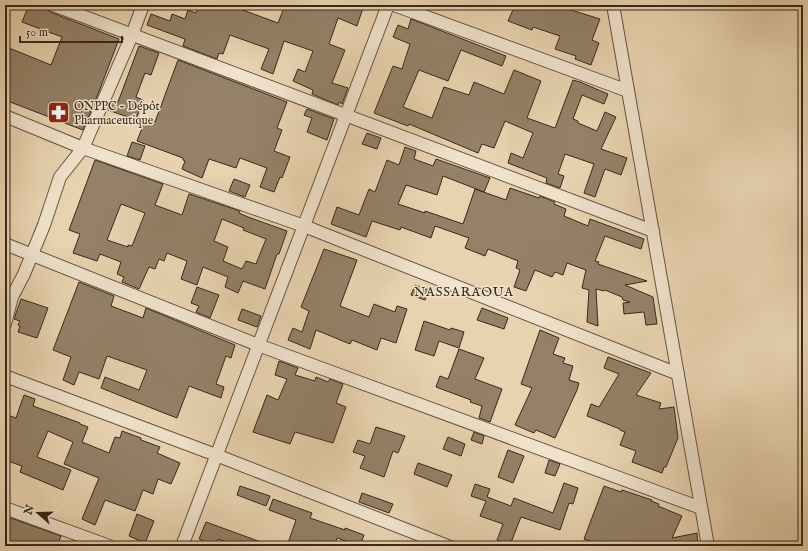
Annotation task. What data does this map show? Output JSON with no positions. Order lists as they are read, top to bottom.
{
  "districts": ["NASSARAOUA"],
  "places": {
    "pharmacy": ["ONPPC - Dépôt Pharmaceutique"]
  },
  "scale_bar": "50 m",
  "north": "left"
}
